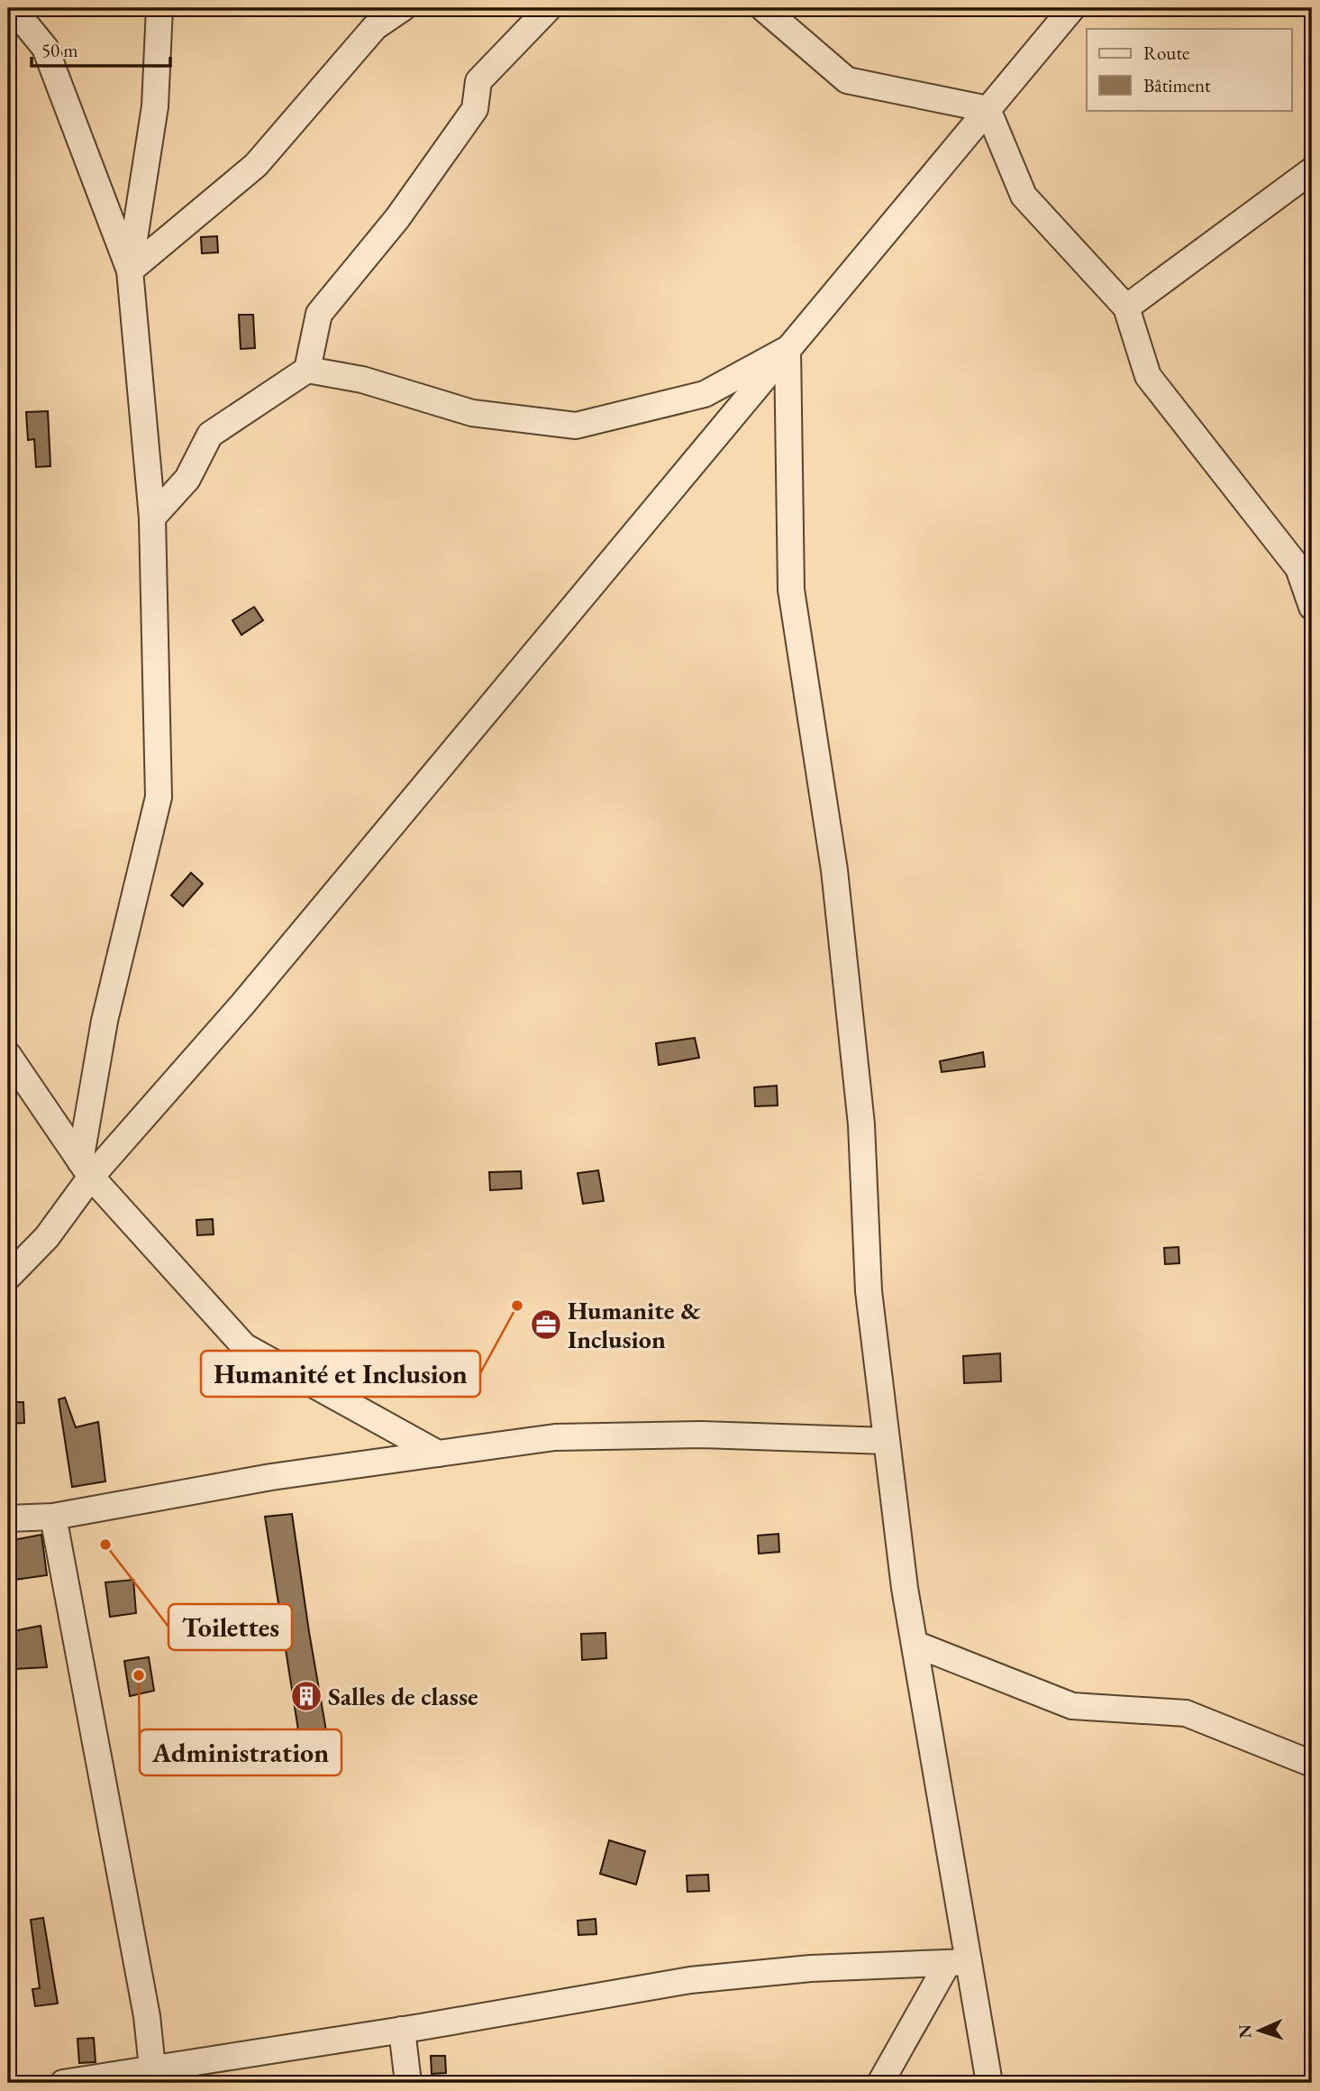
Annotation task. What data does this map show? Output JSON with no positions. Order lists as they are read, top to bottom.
{
  "places": {
    "other": ["Humanité et Inclusion", "Toilettes", "Administration"],
    "office": ["Humanite & Inclusion"],
    "building": ["Salles de classe"]
  },
  "legend": ["Route", "Bâtiment"],
  "scale_bar": "50 m",
  "north": "left"
}
